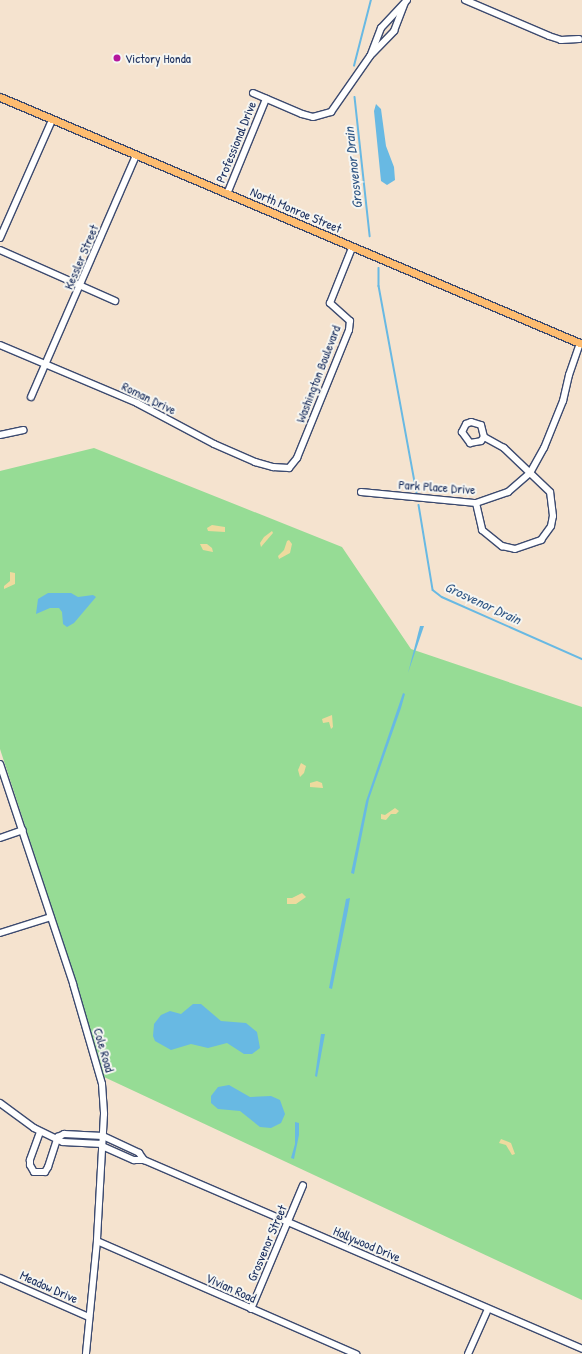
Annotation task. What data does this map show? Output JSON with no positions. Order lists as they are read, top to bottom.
{
  "streets": {
    "main road": ["North Monroe Street"],
    "street": [
      "Professional Drive",
      "Kessler Street",
      "Washington Boulevard",
      "Roman Drive",
      "Park Place Drive",
      "Cole Road",
      "Grosvenor Street",
      "Hollywood Drive",
      "Meadow Drive",
      "Vivian Road"
    ]
  },
  "crossings": [
    ["Professional Drive", "North Monroe Street"],
    ["North Monroe Street", "Kessler Street"],
    ["North Monroe Street", "Washington Boulevard"],
    ["North Monroe Street", "Park Place Drive"],
    ["Kessler Street", "Roman Drive"],
    ["Washington Boulevard", "Roman Drive"],
    ["Cole Road", "Hollywood Drive"],
    ["Cole Road", "Meadow Drive"],
    ["Cole Road", "Vivian Road"],
    ["Grosvenor Street", "Hollywood Drive"],
    ["Grosvenor Street", "Vivian Road"]
  ],
  "water": ["Grosvenor Drain"],
  "places": ["Victory Honda"]
}
